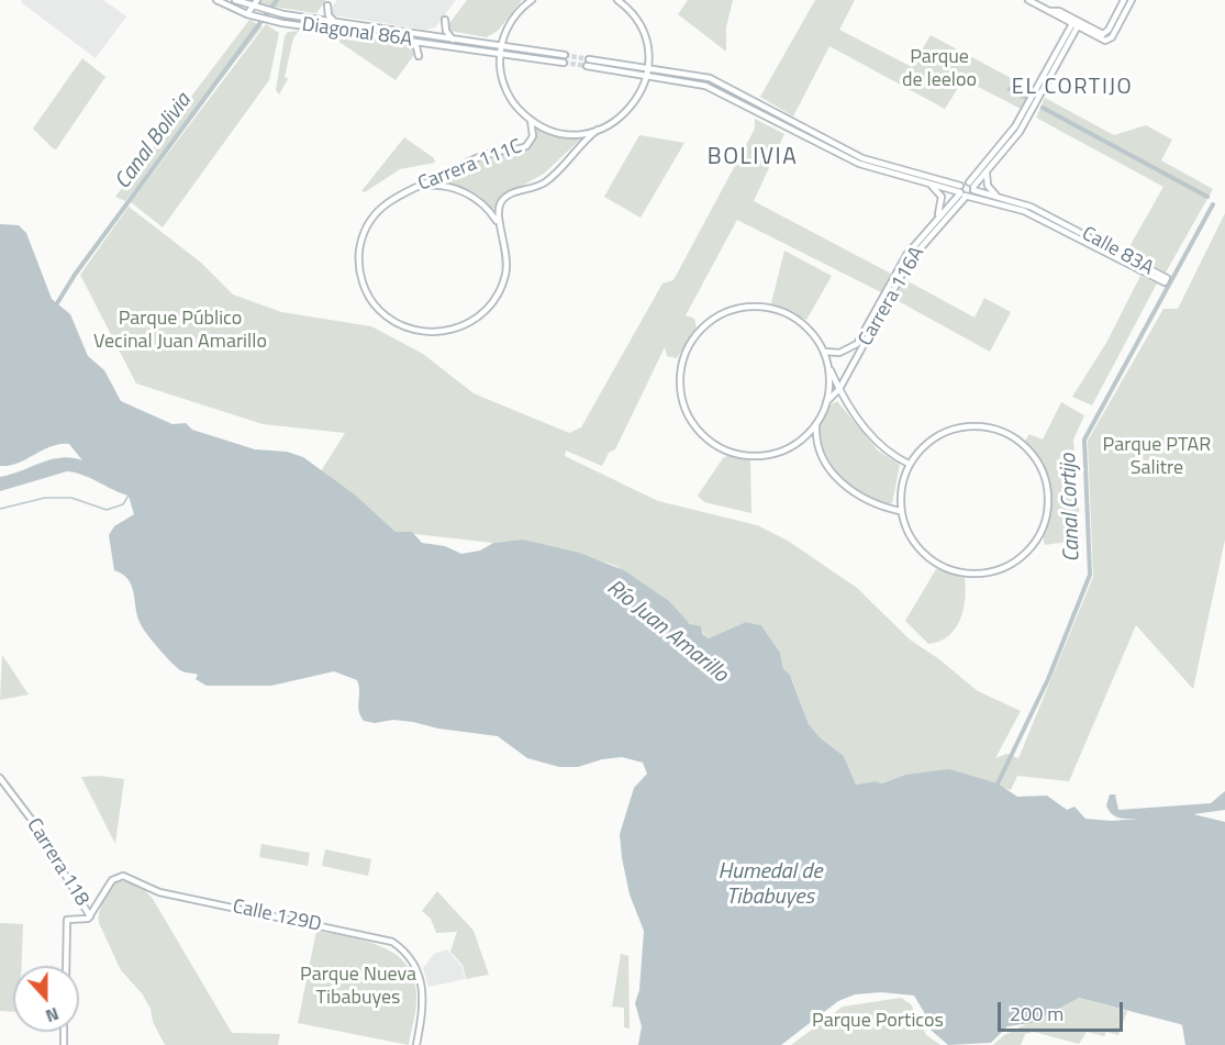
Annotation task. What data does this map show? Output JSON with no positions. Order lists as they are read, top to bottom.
{
  "streets": {
    "street": [
      "Diagonal 86A",
      "Carrera 111C",
      "Calle 83A",
      "Carrera 116A",
      "Carrera 118",
      "Calle 129D"
    ]
  },
  "crossings": [
    ["Calle 83A", "Carrera 116A"],
    ["Carrera 118", "Calle 129D"]
  ],
  "districts": ["EL CORTIJO", "BOLIVIA"],
  "water": [
    "Canal Bolivia",
    "Canal Cortijo",
    "Río Juan Amarillo",
    "Humedal de Tibabuyes"
  ],
  "parks": [
    "Parque de leeloo",
    "Parque Público Vecinal Juan Amarillo",
    "Parque PTAR Salitre",
    "Parque Nueva Tibabuyes",
    "Parque Porticos"
  ],
  "scale_bar": "200 m",
  "north": "bottom"
}
